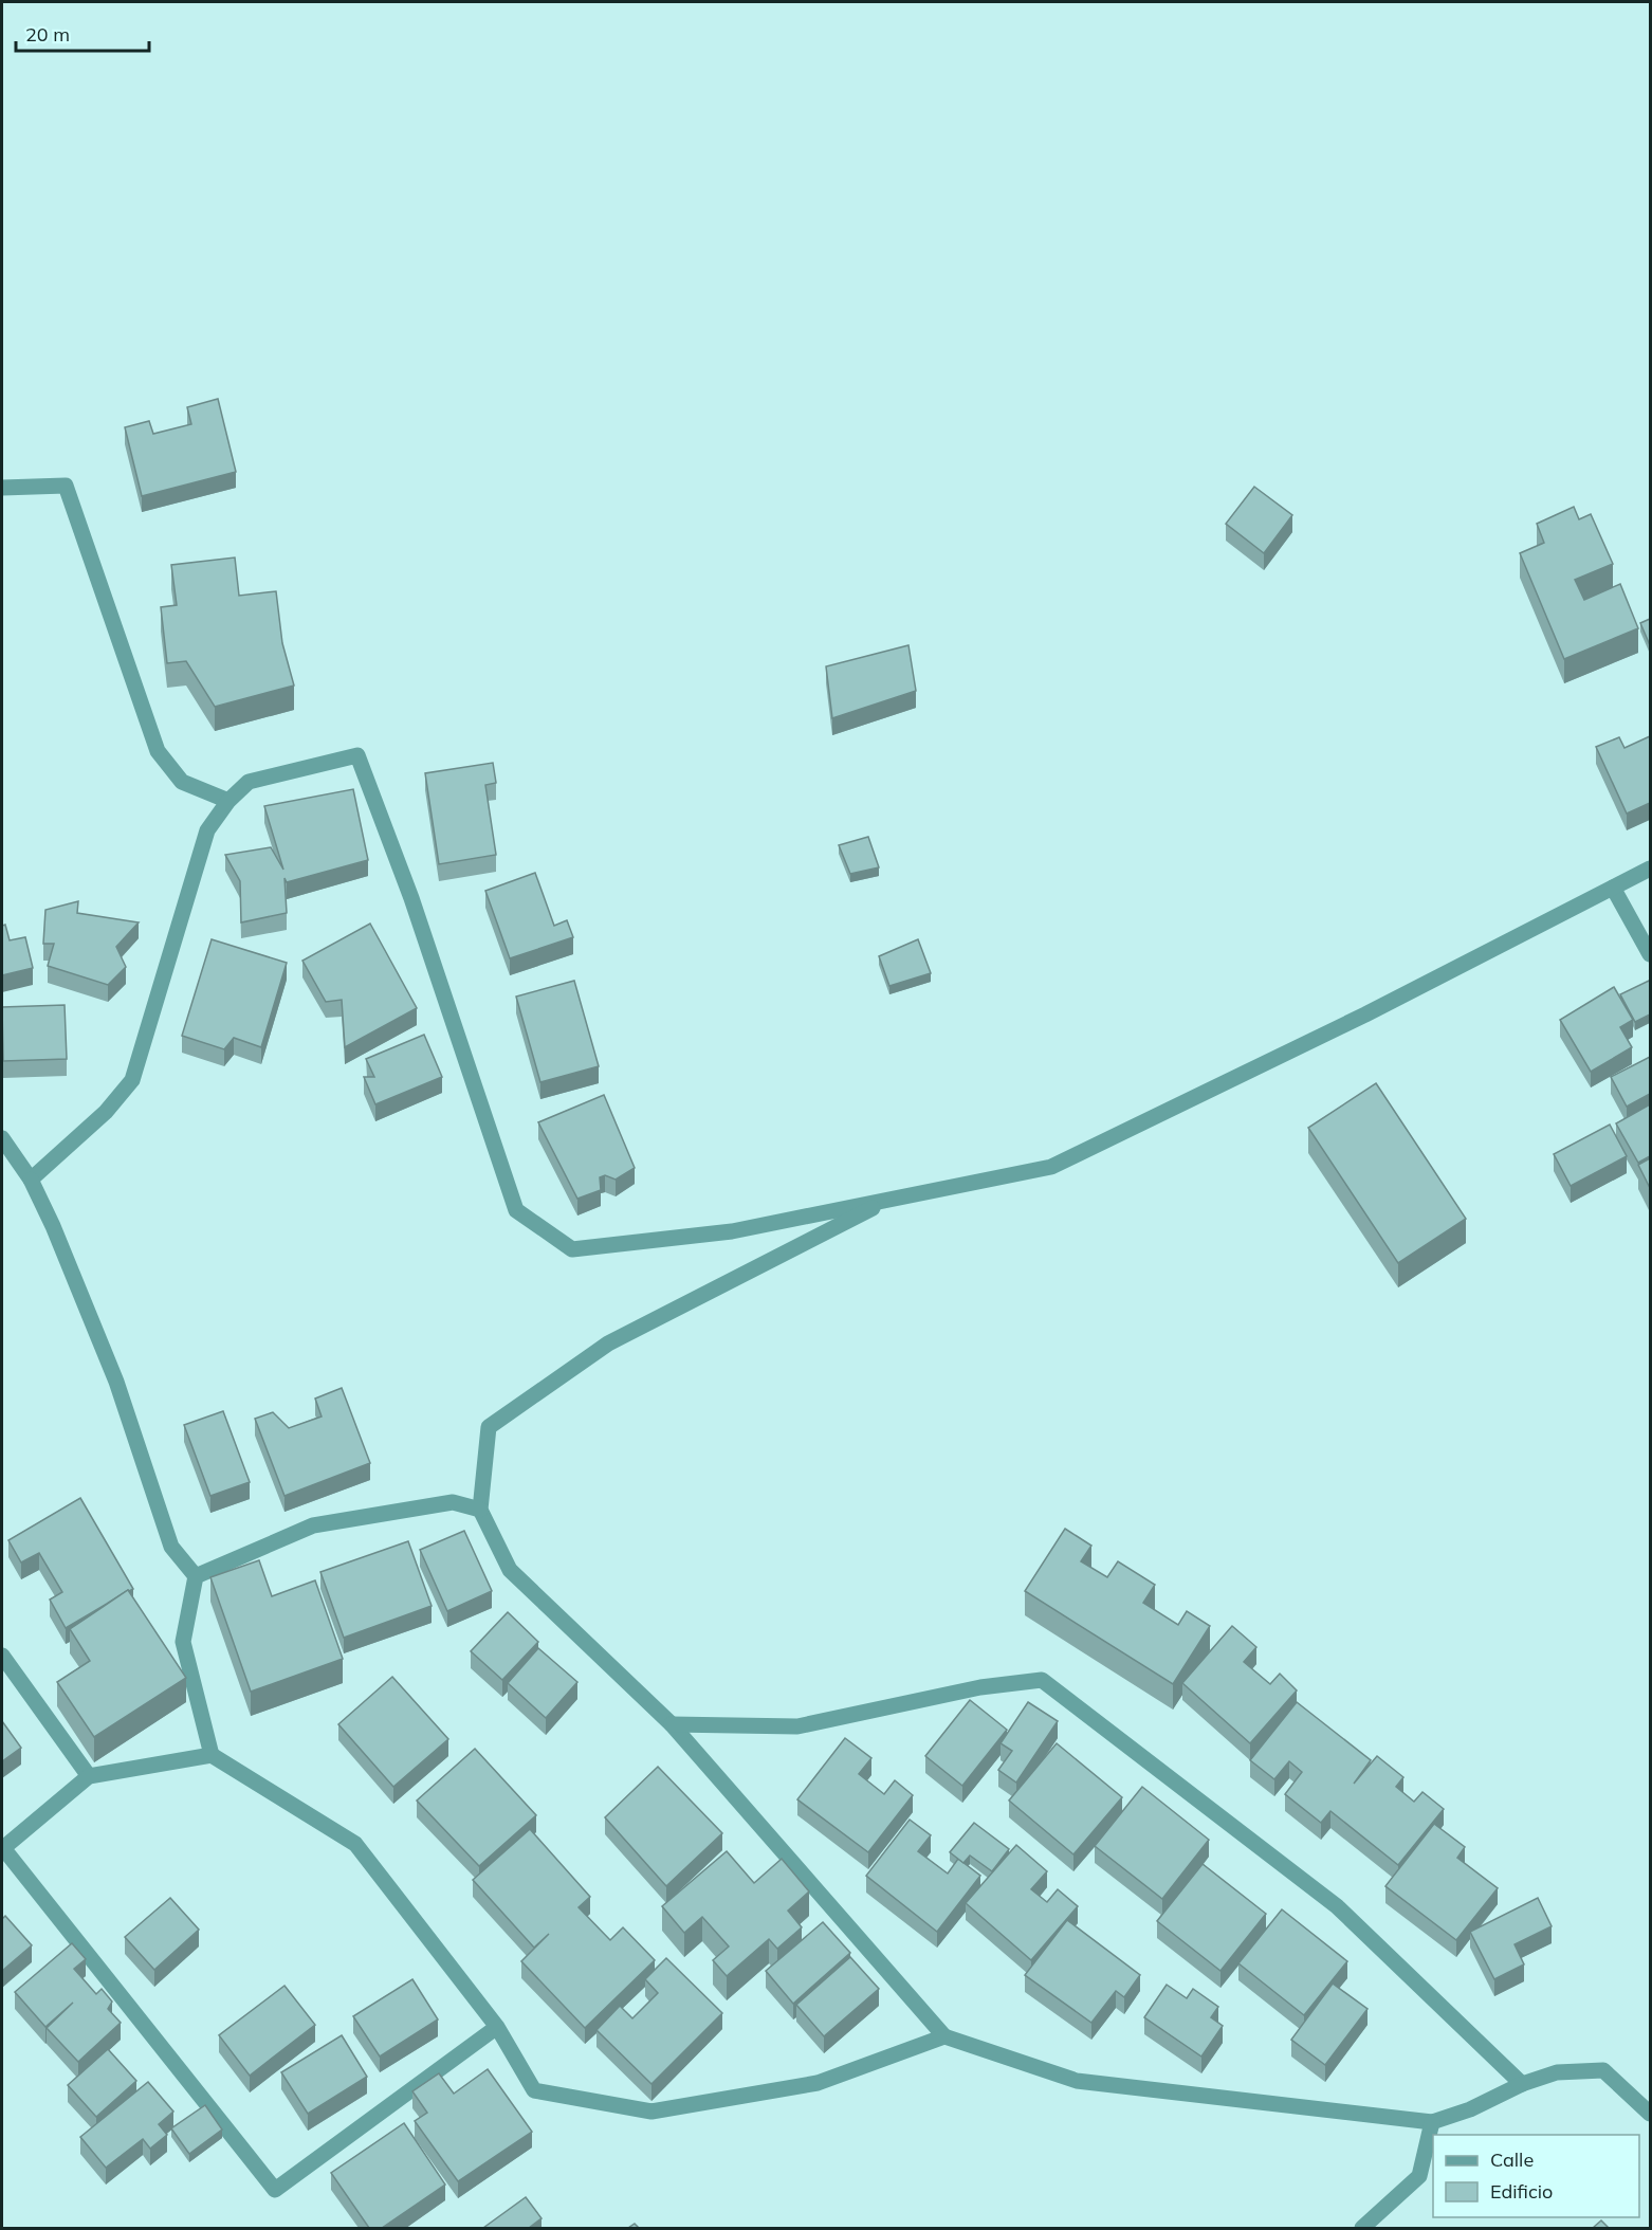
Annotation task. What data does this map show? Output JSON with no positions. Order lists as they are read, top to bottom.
{
  "legend": ["Calle", "Edificio"],
  "scale_bar": "20 m"
}
